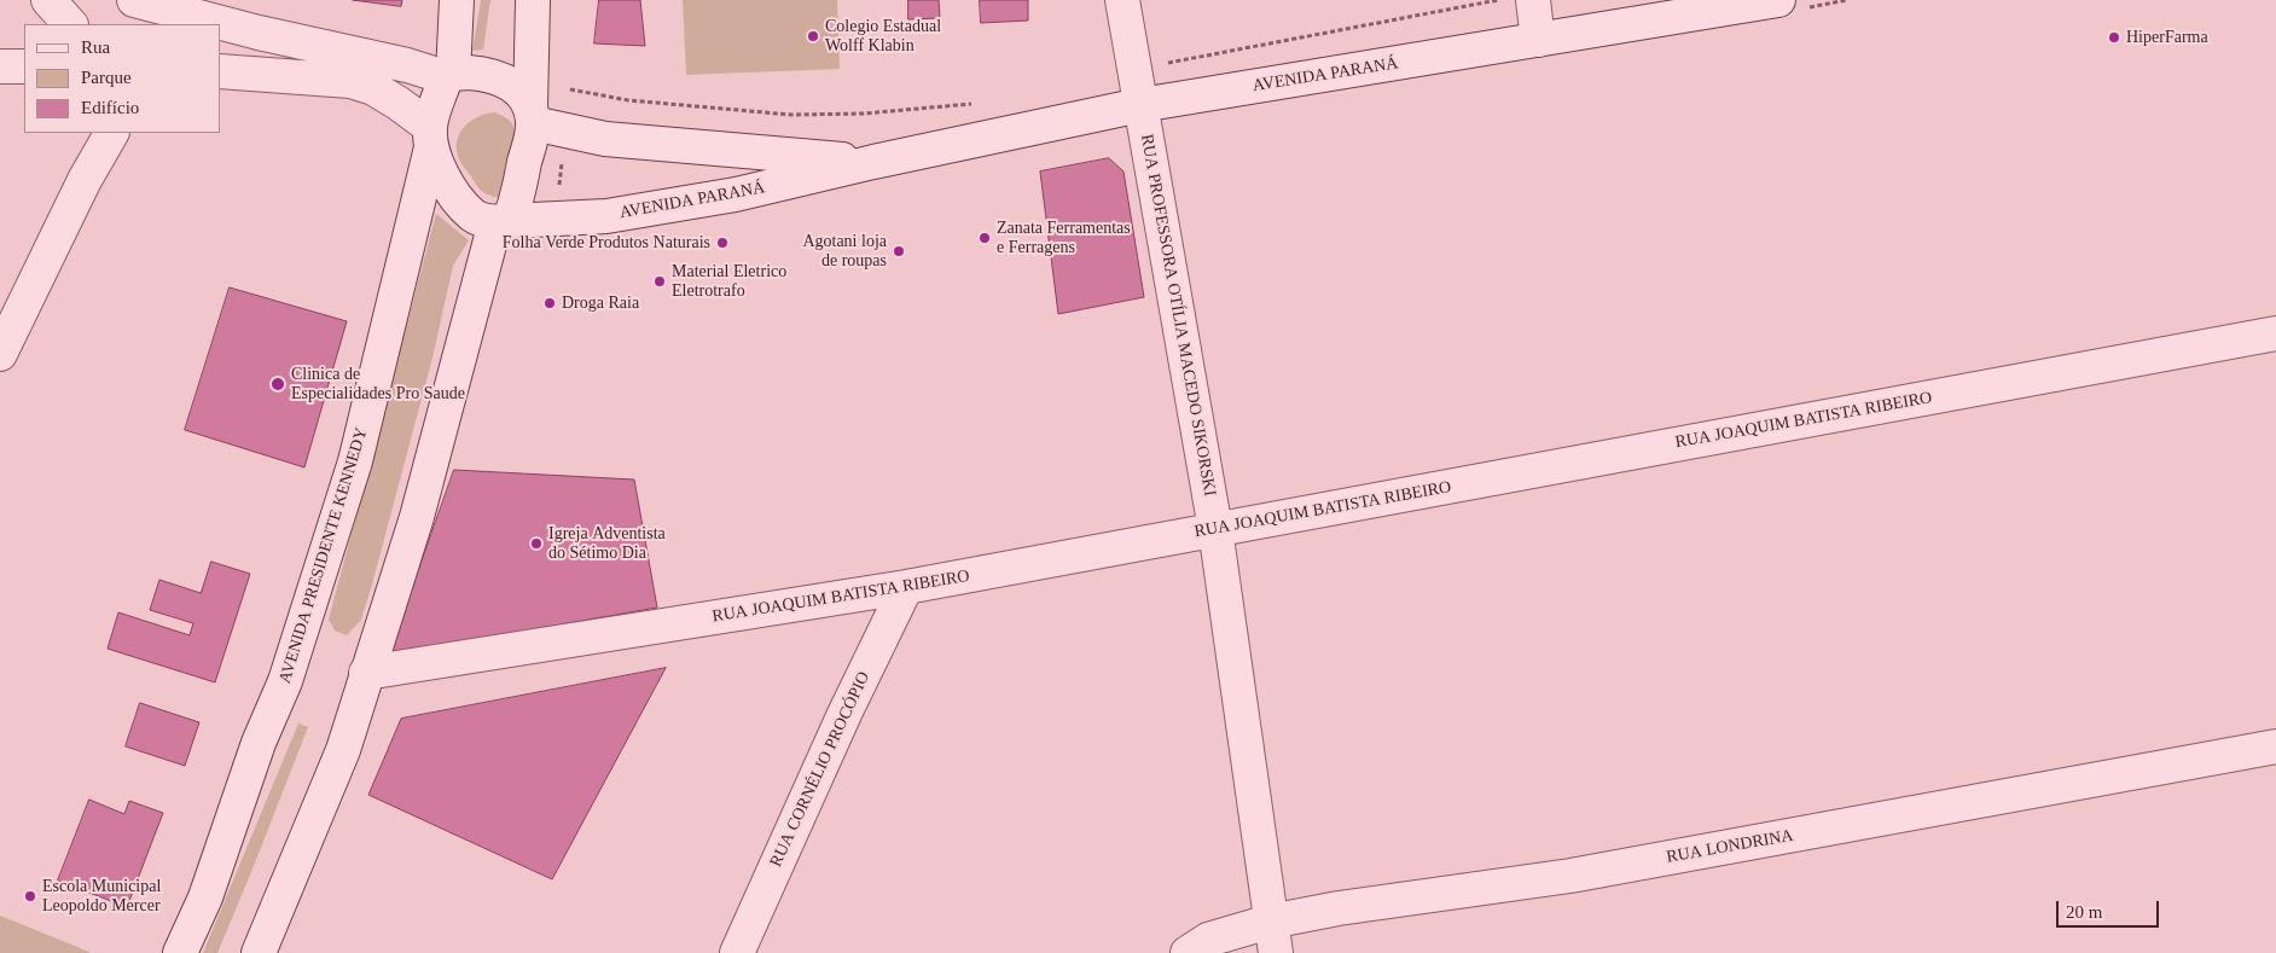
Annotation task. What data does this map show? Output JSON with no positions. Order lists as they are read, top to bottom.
{
  "streets": {
    "street": [
      "AVENIDA PARANÁ",
      "RUA PROFESSORA OTÍLIA MACEDO SIKORSKI",
      "RUA JOAQUIM BATISTA RIBEIRO",
      "AVENIDA PRESIDENTE KENNEDY",
      "RUA CORNÉLIO PROCÓPIO",
      "RUA LONDRINA"
    ]
  },
  "crossings": [
    ["AVENIDA PARANÁ", "RUA PROFESSORA OTÍLIA MACEDO SIKORSKI"],
    ["AVENIDA PARANÁ", "AVENIDA PRESIDENTE KENNEDY"],
    ["RUA PROFESSORA OTÍLIA MACEDO SIKORSKI", "RUA JOAQUIM BATISTA RIBEIRO"],
    ["RUA PROFESSORA OTÍLIA MACEDO SIKORSKI", "RUA LONDRINA"],
    ["RUA JOAQUIM BATISTA RIBEIRO", "RUA CORNÉLIO PROCÓPIO"]
  ],
  "places": [
    "Colegio Estadual Wolff Klabin",
    "HiperFarma",
    "Zanata Ferramentas e Ferragens",
    "Folha Verde Produtos Naturais",
    "Agotani loja de roupas",
    "Material Eletrico Eletrotrafo",
    "Droga Raia",
    "Clinica de Especialidades Pro Saude",
    "Igreja Adventista do Sétimo Dia",
    "Escola Municipal Leopoldo Mercer"
  ],
  "legend": ["Rua", "Parque", "Edifício"],
  "scale_bar": "20 m"
}
